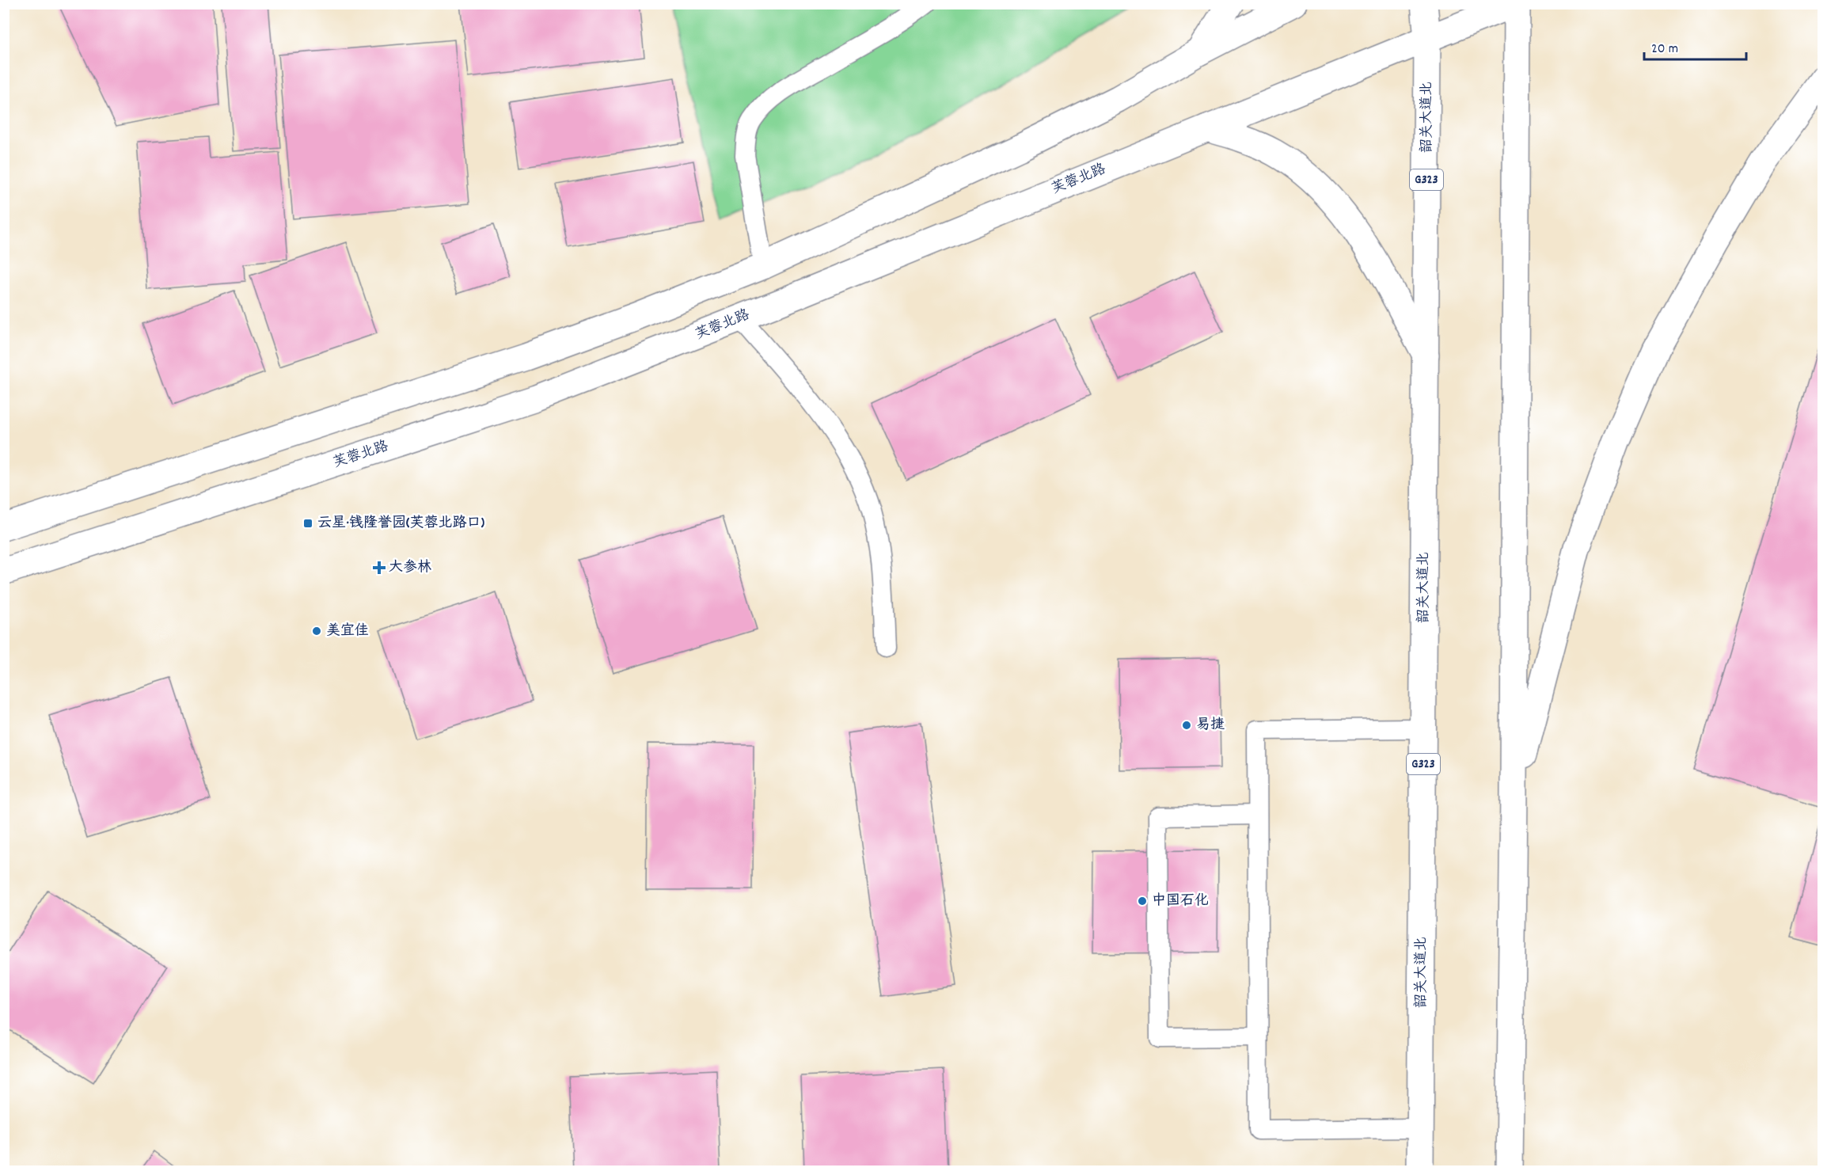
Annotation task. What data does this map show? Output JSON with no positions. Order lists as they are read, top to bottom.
{
  "streets": {
    "main road": ["韶关大道北", "芙蓉北路", "G323"]
  },
  "crossings": [
    ["韶关大道北", "芙蓉北路"]
  ],
  "places": {
    "transit": ["云星·钱隆誉园(芙蓉北路口)"],
    "health": ["大参林"],
    "other": ["美宜佳", "易捷", "中国石化"]
  },
  "scale_bar": "20 m"
}
